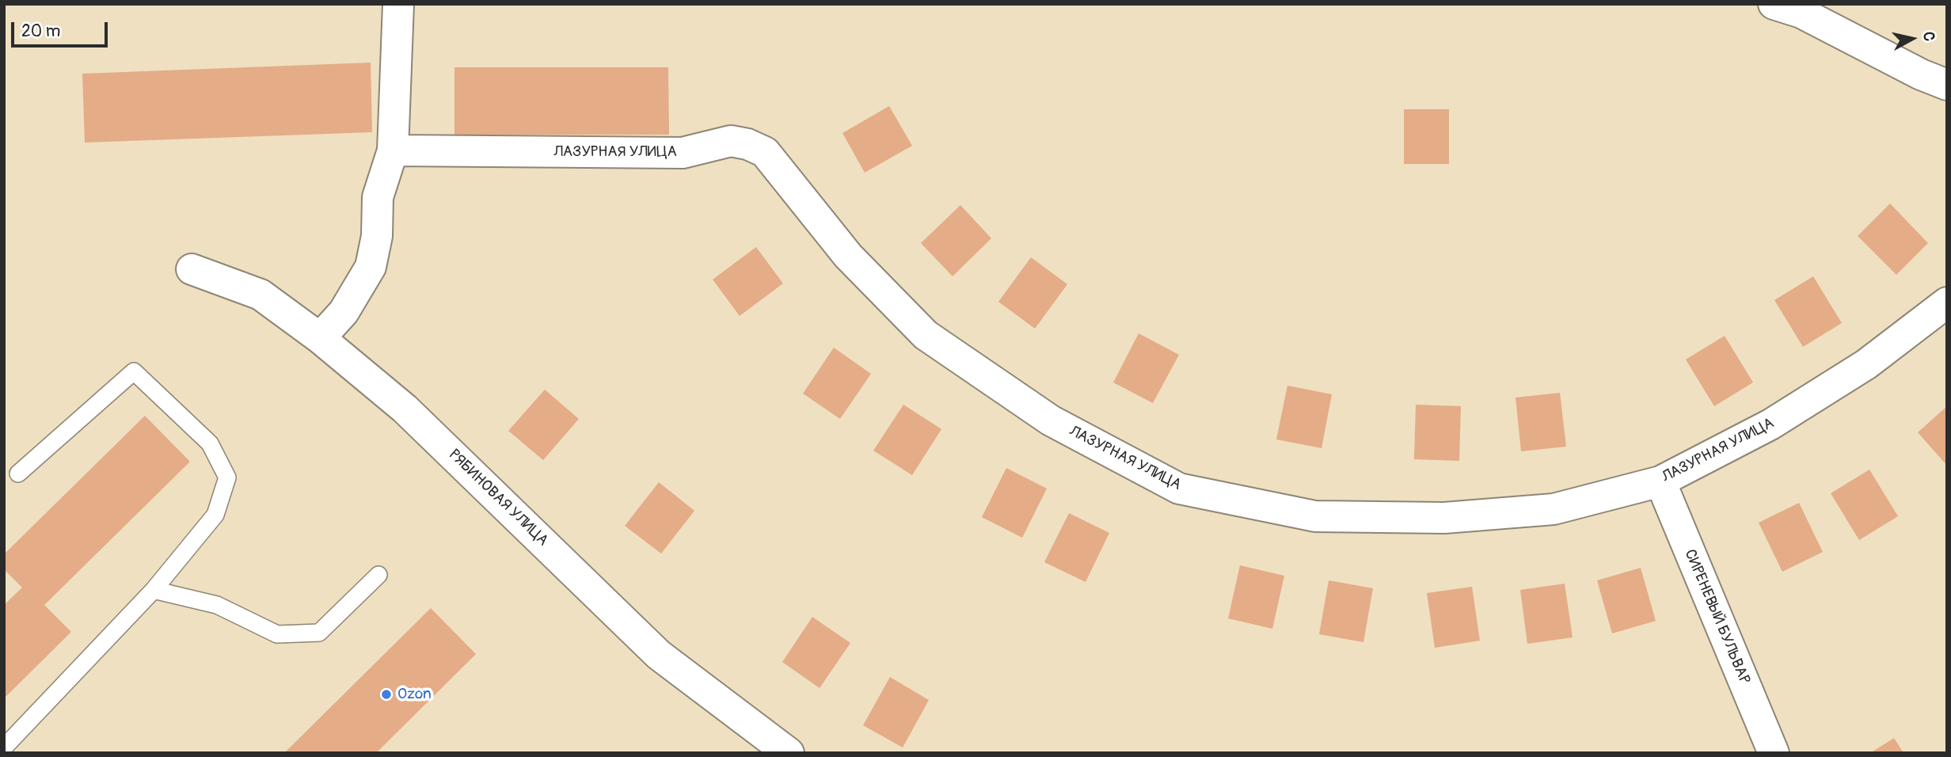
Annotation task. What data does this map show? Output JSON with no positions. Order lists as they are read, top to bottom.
{
  "streets": {
    "street": ["ЛАЗУРНАЯ УЛИЦА", "РЯБИНОВАЯ УЛИЦА", "СИРЕНЕВЫЙ БУЛЬВАР"]
  },
  "crossings": [
    ["ЛАЗУРНАЯ УЛИЦА", "СИРЕНЕВЫЙ БУЛЬВАР"]
  ],
  "places": ["Ozon"],
  "scale_bar": "20 m",
  "north": "right"
}
